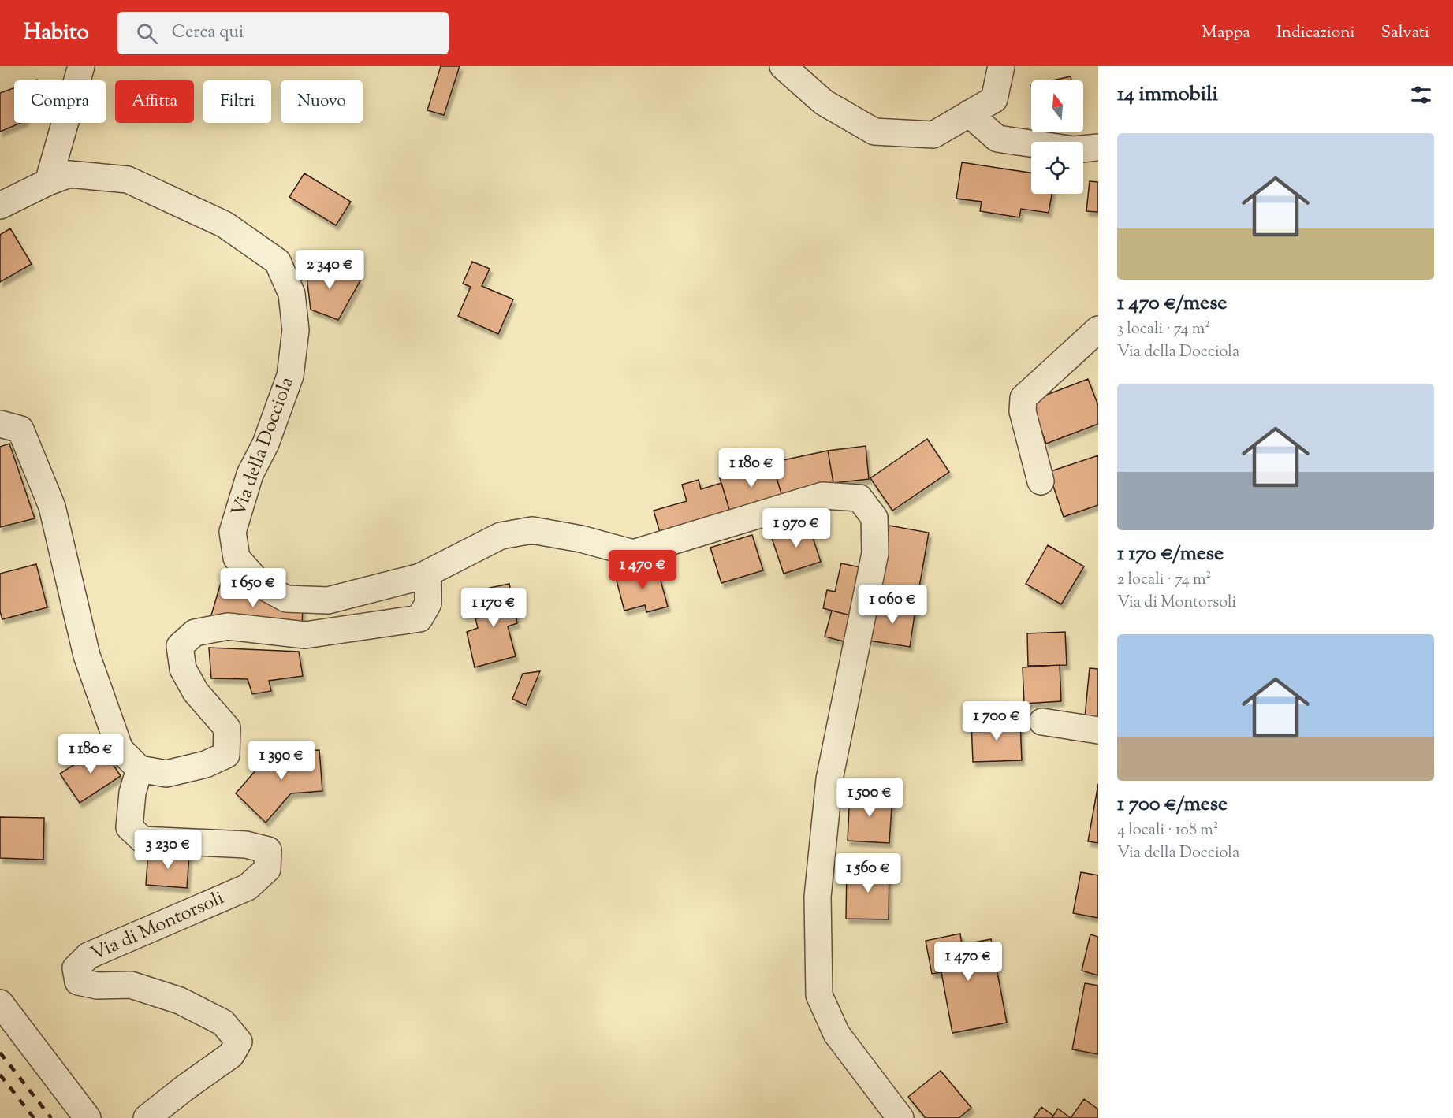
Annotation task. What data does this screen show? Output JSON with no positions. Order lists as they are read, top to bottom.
{
  "streets": {
    "street": ["Via della Docciola", "Via di Montorsoli"]
  },
  "north": "top",
  "page": {
    "header": "Habito",
    "search": "Cerca qui",
    "nav": ["Mappa", "Indicazioni", "Salvati"],
    "heading": "14 immobili",
    "chip": [
      "Compra",
      "Affitta",
      "Filtri",
      "Nuovo"
    ],
    "list": [
      {
        "name": "1 470 €/mese",
        "note": "3 locali · 74 m² · Via della Docciola"
      },
      {
        "name": "1 170 €/mese",
        "note": "2 locali · 74 m² · Via di Montorsoli"
      },
      {
        "name": "1 700 €/mese",
        "note": "4 locali · 108 m² · Via della Docciola"
      }
    ],
    "price": [
      "2 340 €",
      "1 180 €",
      "1 970 €",
      "1 470 €",
      "1 650 €",
      "1 060 €",
      "1 170 €",
      "1 700 €",
      "1 180 €",
      "1 390 €",
      "1 500 €",
      "3 230 €",
      "1 560 €",
      "1 470 €"
    ]
  }
}
